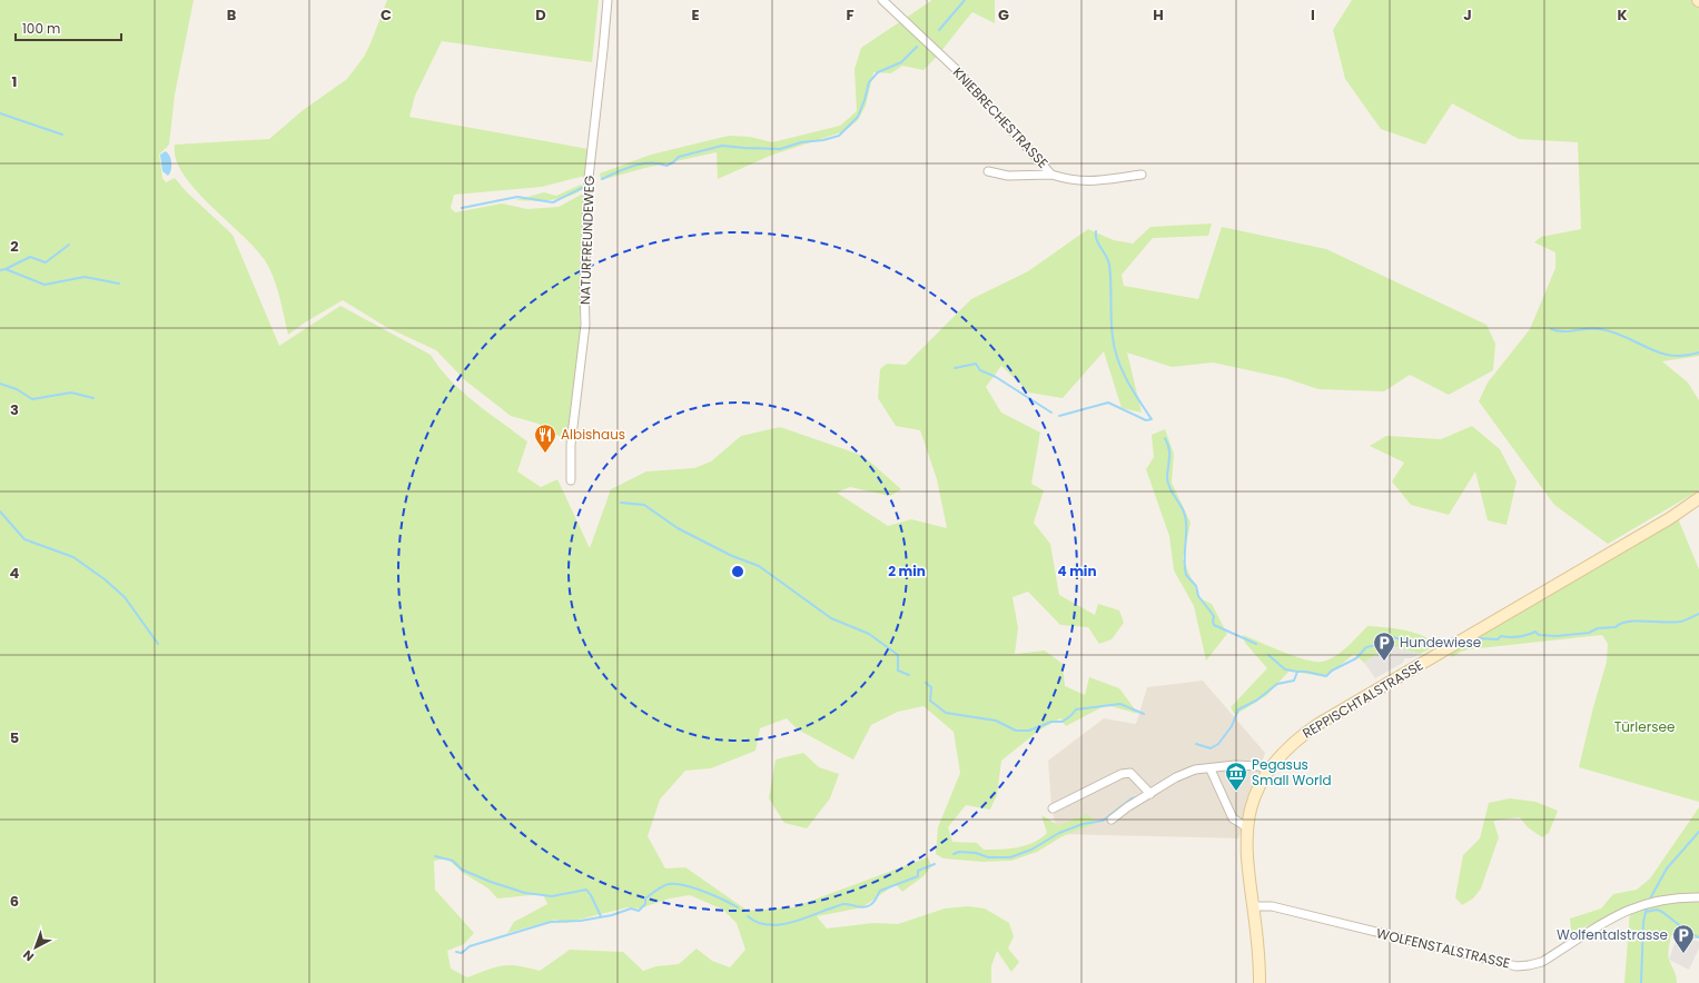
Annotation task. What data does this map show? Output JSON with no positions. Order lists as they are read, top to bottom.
{
  "streets": {
    "main road": ["REPPISCHTALSTRASSE"],
    "street": ["KNIEBRECHESTRASSE", "NATURFREUNDEWEG", "WOLFENSTALSTRASSE"]
  },
  "crossings": [
    ["REPPISCHTALSTRASSE", "WOLFENSTALSTRASSE"]
  ],
  "parks": ["Türlersee"],
  "places": {
    "restaurant": ["Albishaus"],
    "parking": ["Hundewiese", "Wolfentalstrasse"],
    "museum": ["Pegasus Small World"]
  },
  "scale_bar": "100 m",
  "north": "bottom left",
  "grid": {
    "columns": [
      "B",
      "C",
      "D",
      "E",
      "F",
      "G",
      "H",
      "I",
      "J",
      "K"
    ],
    "rows": [
      "1",
      "2",
      "3",
      "4",
      "5",
      "6"
    ]
  },
  "rings": ["2 min", "4 min"]
}
